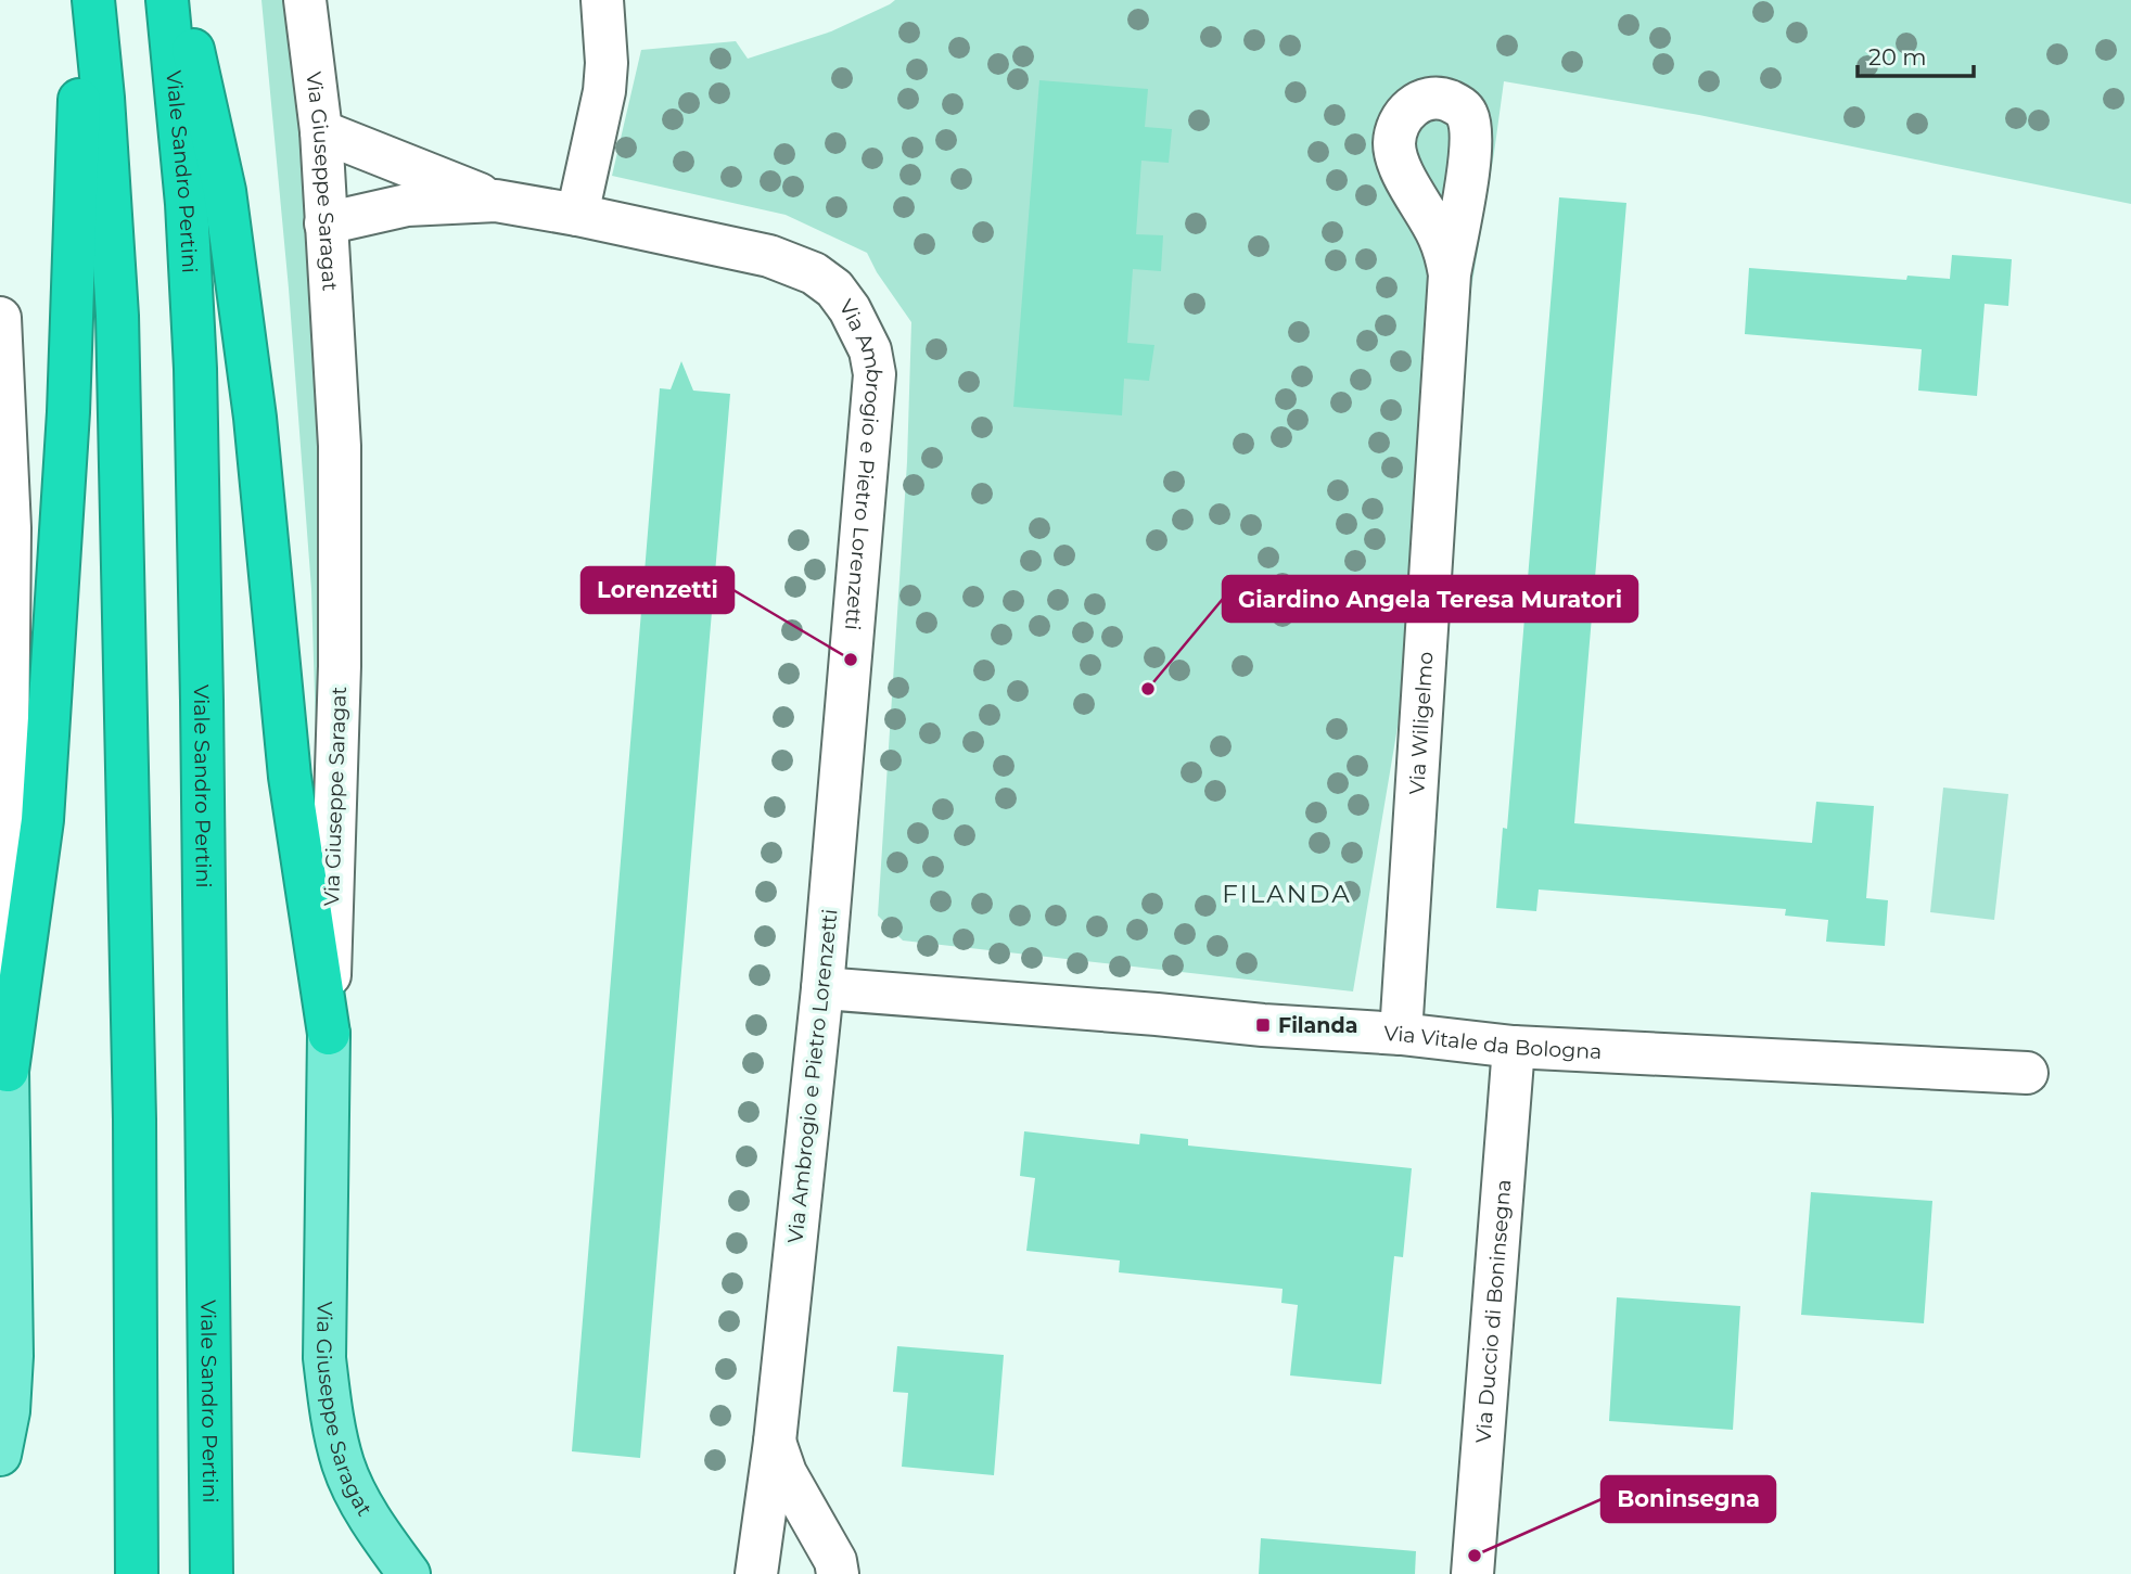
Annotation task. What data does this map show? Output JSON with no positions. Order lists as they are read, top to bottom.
{
  "streets": {
    "highway": ["Viale Sandro Pertini"],
    "main road": ["Via Giuseppe Saragat"],
    "street": [
      "Via Ambrogio e Pietro Lorenzetti",
      "Via Wiligelmo",
      "Via Vitale da Bologna",
      "Via Duccio di Boninsegna"
    ]
  },
  "crossings": [
    ["Via Giuseppe Saragat", "Via Ambrogio e Pietro Lorenzetti"],
    ["Via Ambrogio e Pietro Lorenzetti", "Via Vitale da Bologna"],
    ["Via Wiligelmo", "Via Vitale da Bologna"],
    ["Via Vitale da Bologna", "Via Duccio di Boninsegna"]
  ],
  "districts": ["FILANDA"],
  "places": {
    "other": ["Lorenzetti", "Giardino Angela Teresa Muratori", "Boninsegna"],
    "transit": ["Filanda"]
  },
  "scale_bar": "20 m"
}
